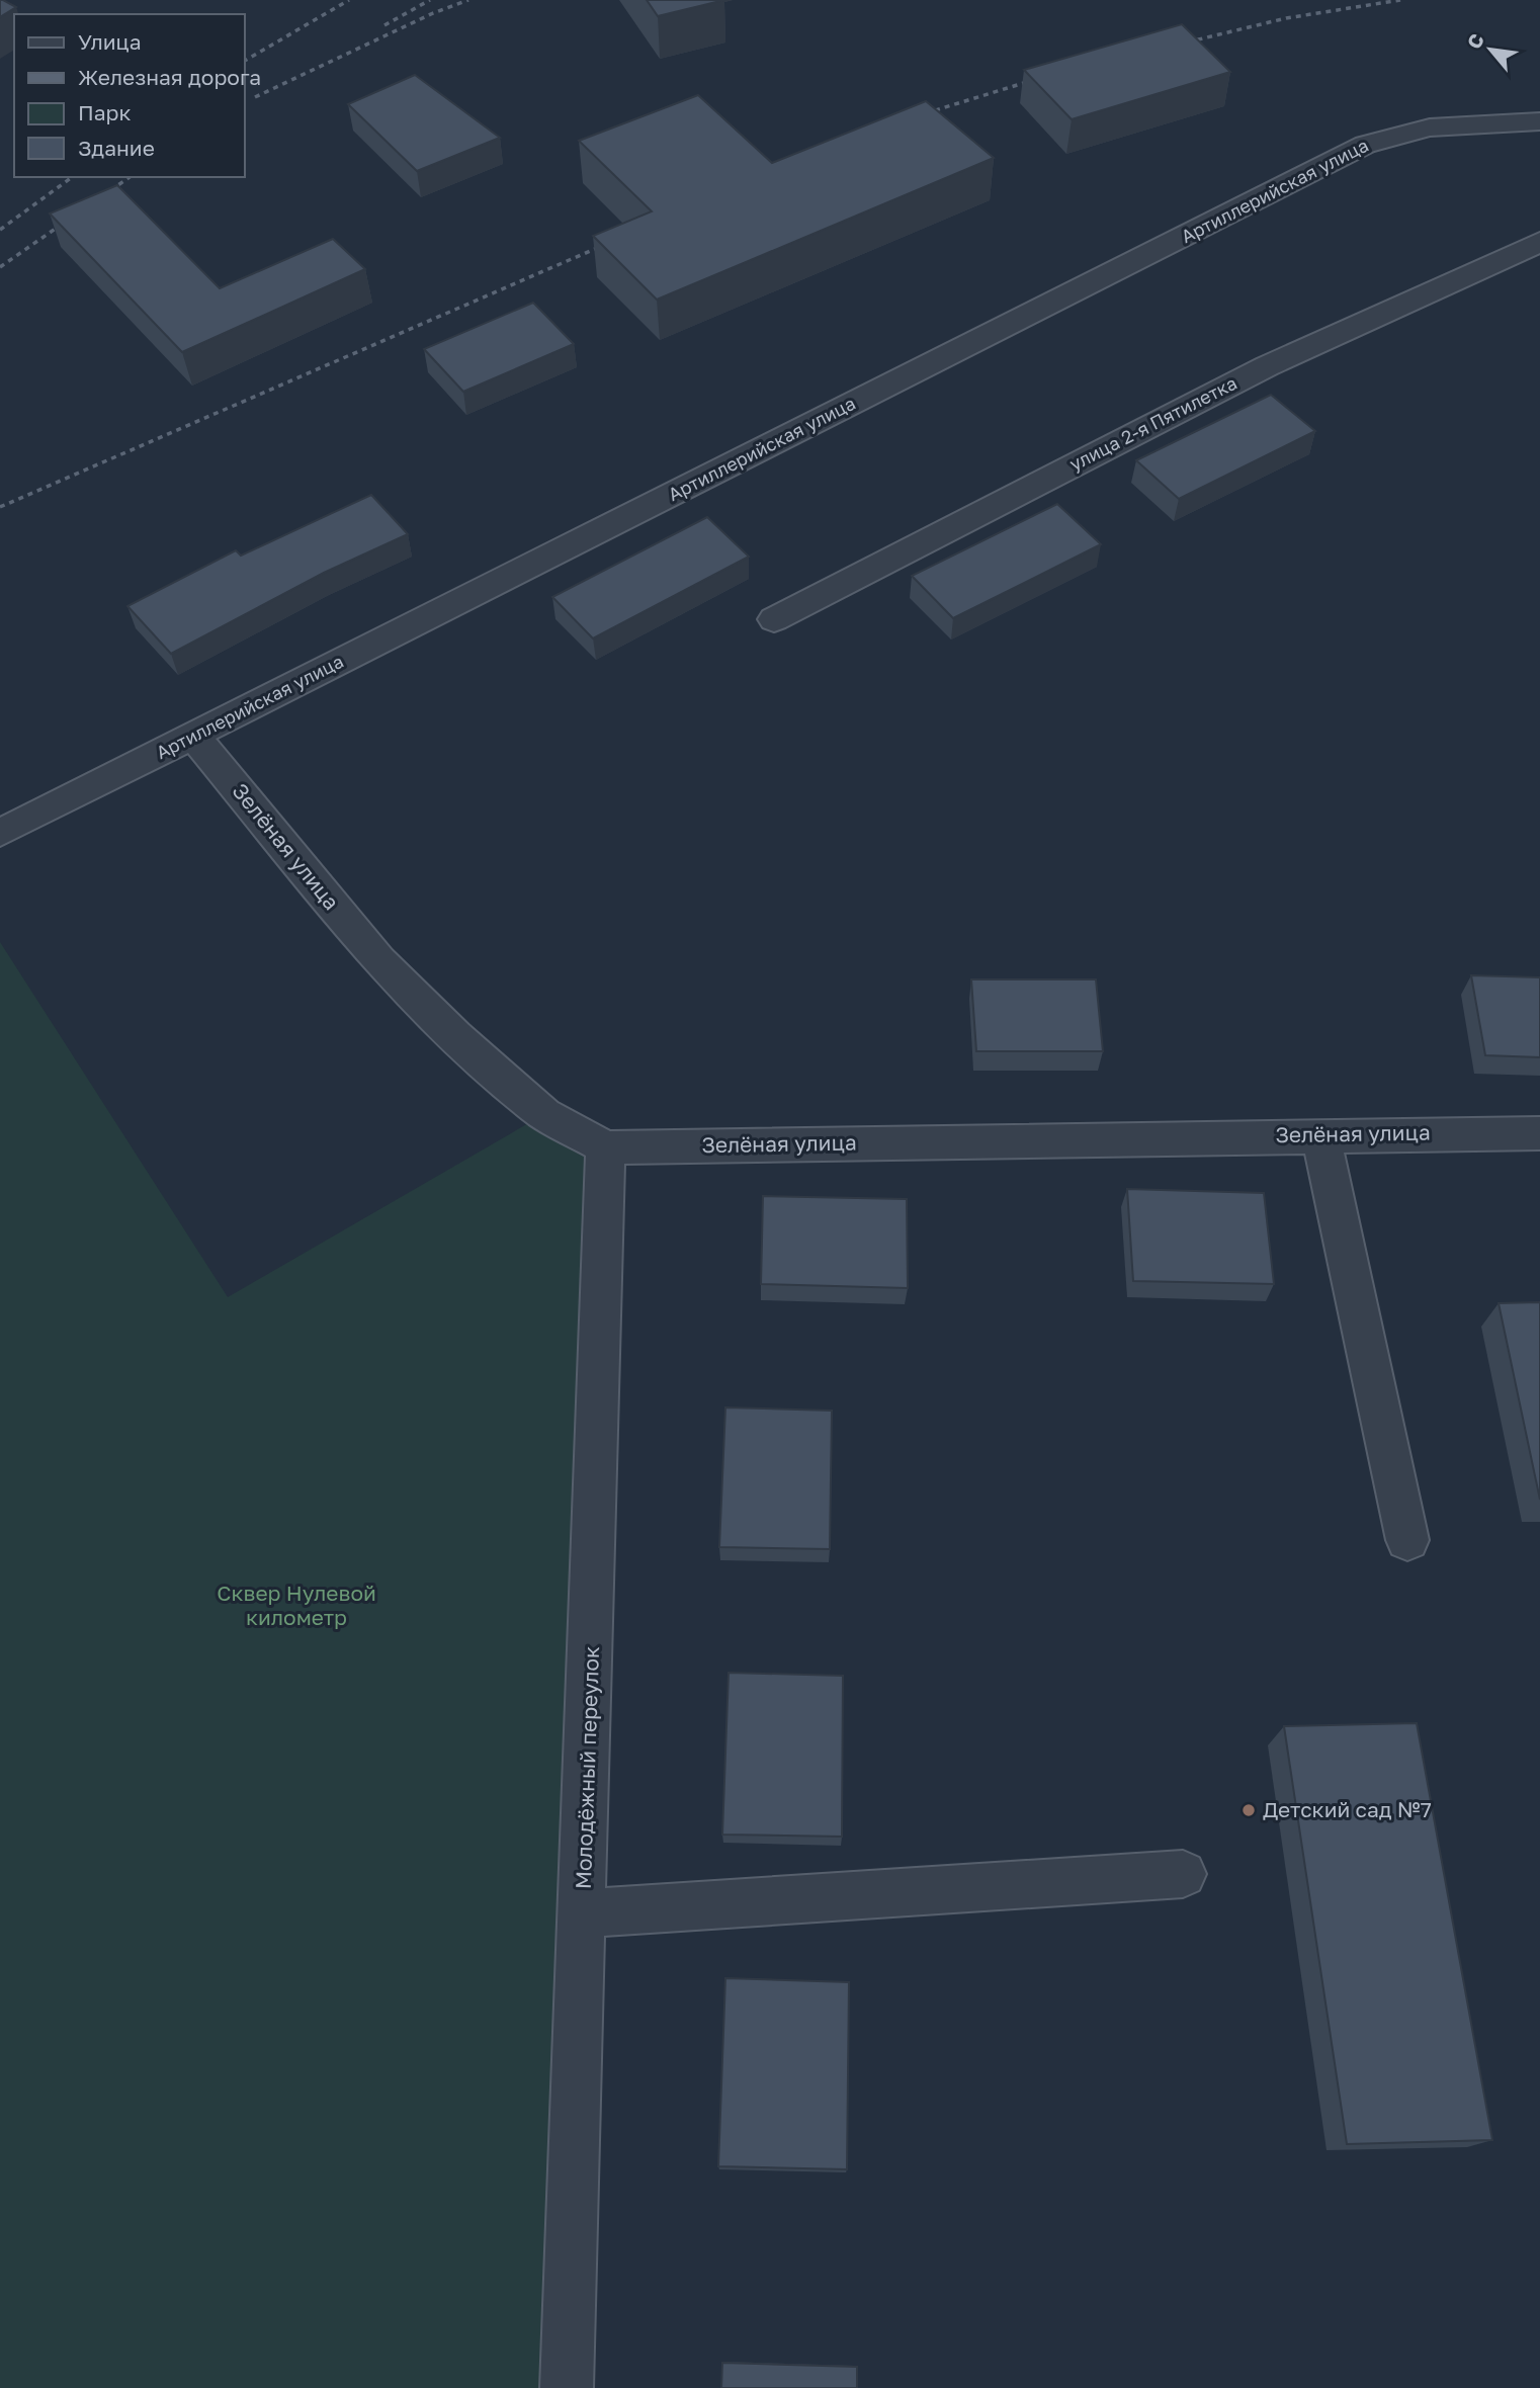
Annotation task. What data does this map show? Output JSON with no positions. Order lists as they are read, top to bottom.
{
  "streets": {
    "street": [
      "Артиллерийская улица",
      "улица 2-я Пятилетка",
      "Зелёная улица",
      "Молодёжный переулок"
    ]
  },
  "crossings": [
    ["Артиллерийская улица", "Зелёная улица"],
    ["Зелёная улица", "Молодёжный переулок"]
  ],
  "parks": ["Сквер Нулевой километр"],
  "places": ["Детский сад №7"],
  "legend": [
    "Улица",
    "Железная дорога",
    "Парк",
    "Здание"
  ],
  "north": "top left"
}
